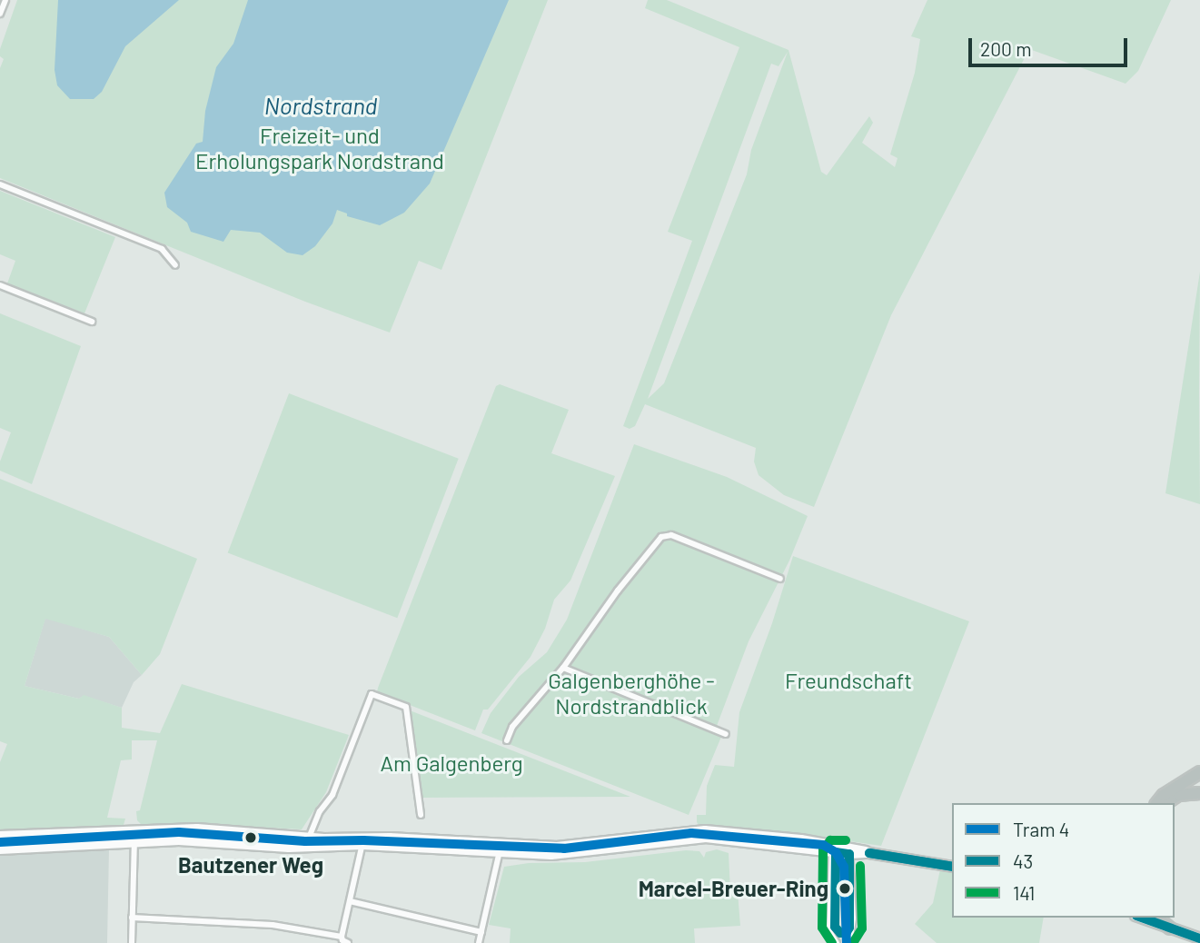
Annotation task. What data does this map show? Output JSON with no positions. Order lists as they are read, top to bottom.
{
  "water": ["Nordstrand"],
  "parks": [
    "Freizeit- und Erholungspark Nordstrand",
    "Galgenberghöhe - Nordstrandblick",
    "Freundschaft",
    "Am Galgenberg"
  ],
  "places": ["Bautzener Weg", "Marcel-Breuer-Ring"],
  "lines": ["tram line 4", "transit line 141", "transit line 43"],
  "legend": ["Tram 4", "43", "141"],
  "scale_bar": "200 m"
}
